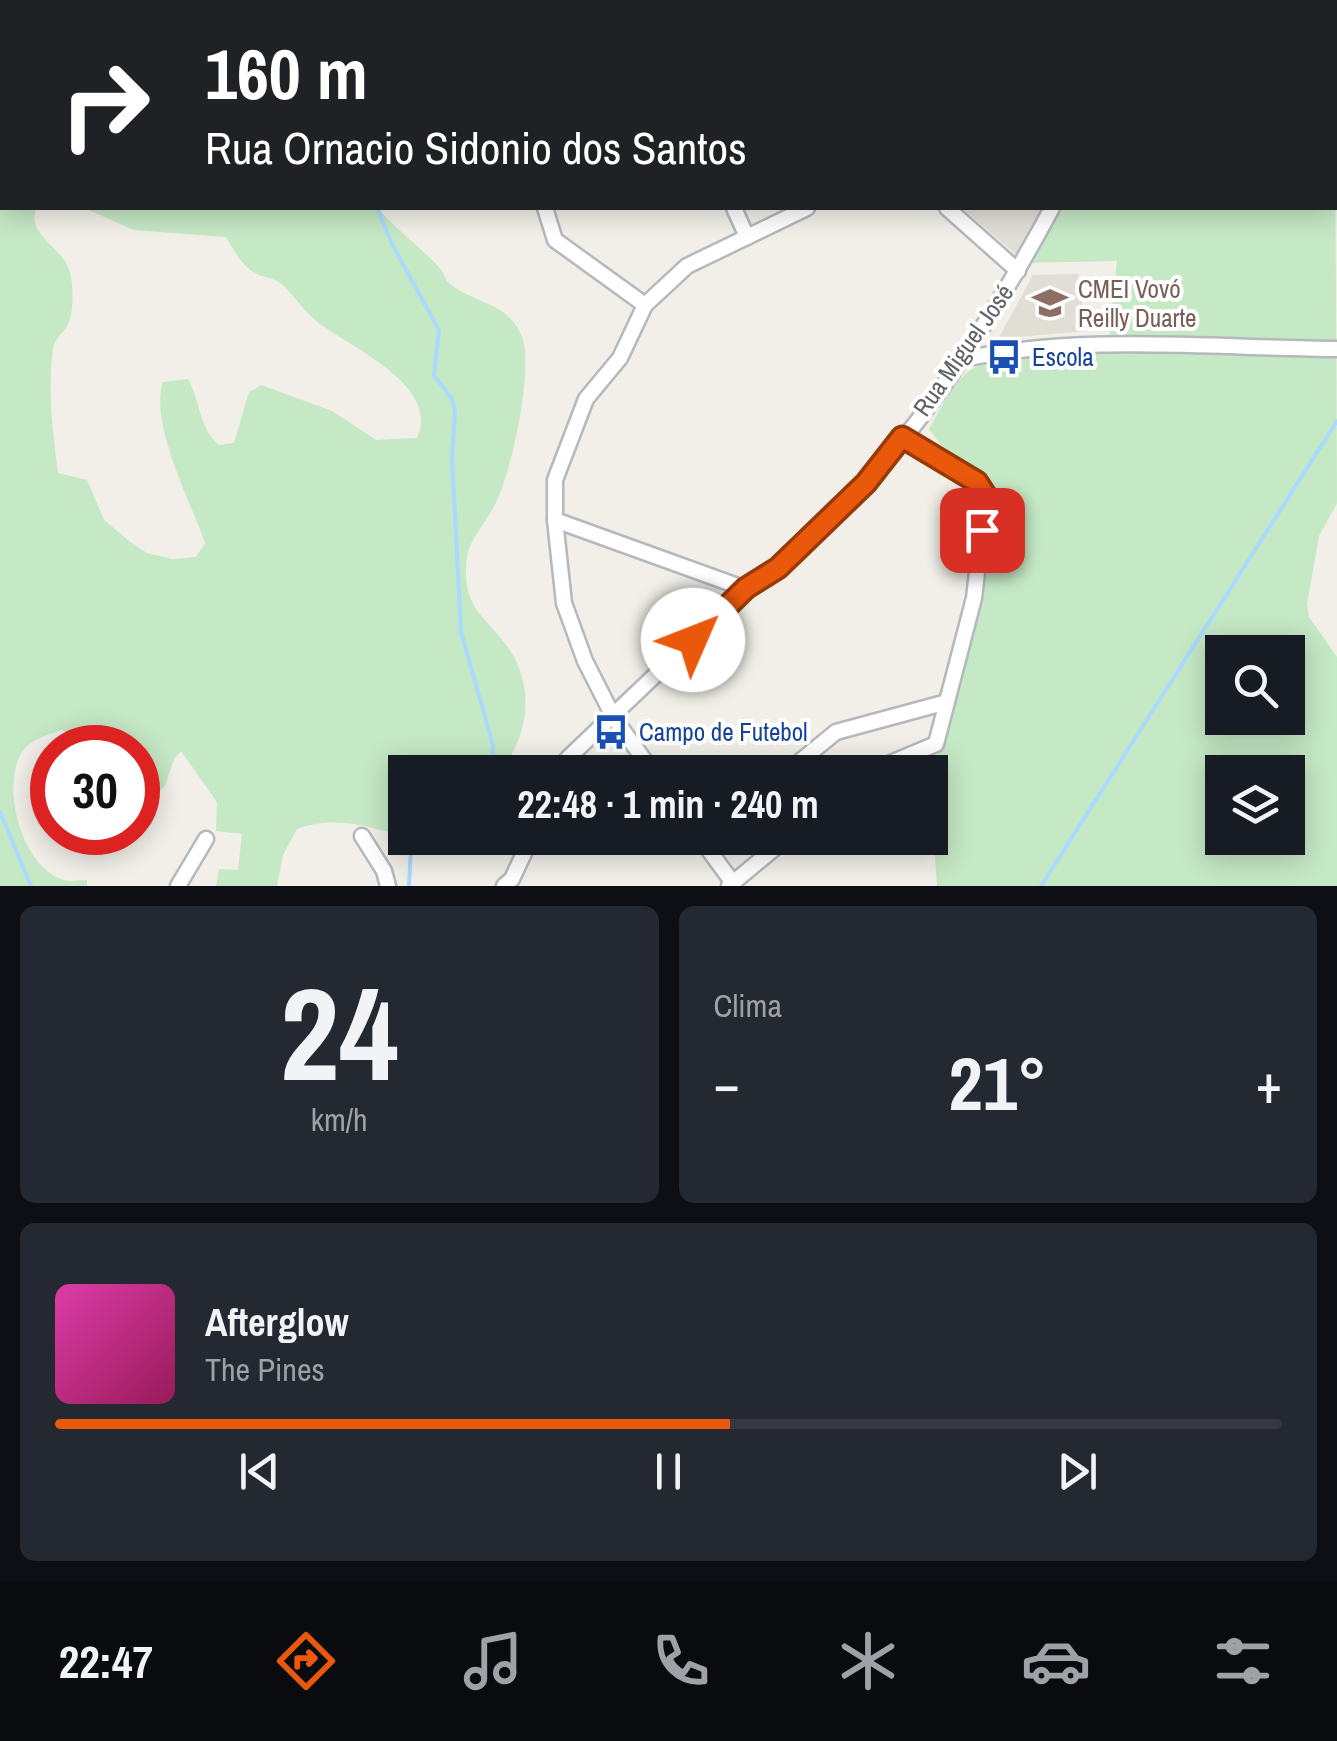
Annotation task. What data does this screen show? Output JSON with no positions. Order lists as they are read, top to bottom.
{
  "streets": {
    "street": ["Rua Miguel José"]
  },
  "places": {
    "school or university": ["CMEI Vovó Reilly Duarte"],
    "bus stop": ["Escola", "Campo de Futebol"]
  },
  "page": {
    "turn": ["160 m", "Rua Ornacio Sidonio dos Santos"],
    "limit": "30",
    "trip": "22:48 · 1 min · 240 m",
    "tile": [
      ["24", "km/h"],
      "Clima"
    ],
    "heat": ["−", "21°", "+"],
    "song": ["Afterglow", "The Pines"],
    "tabs": "22:47"
  }
}
